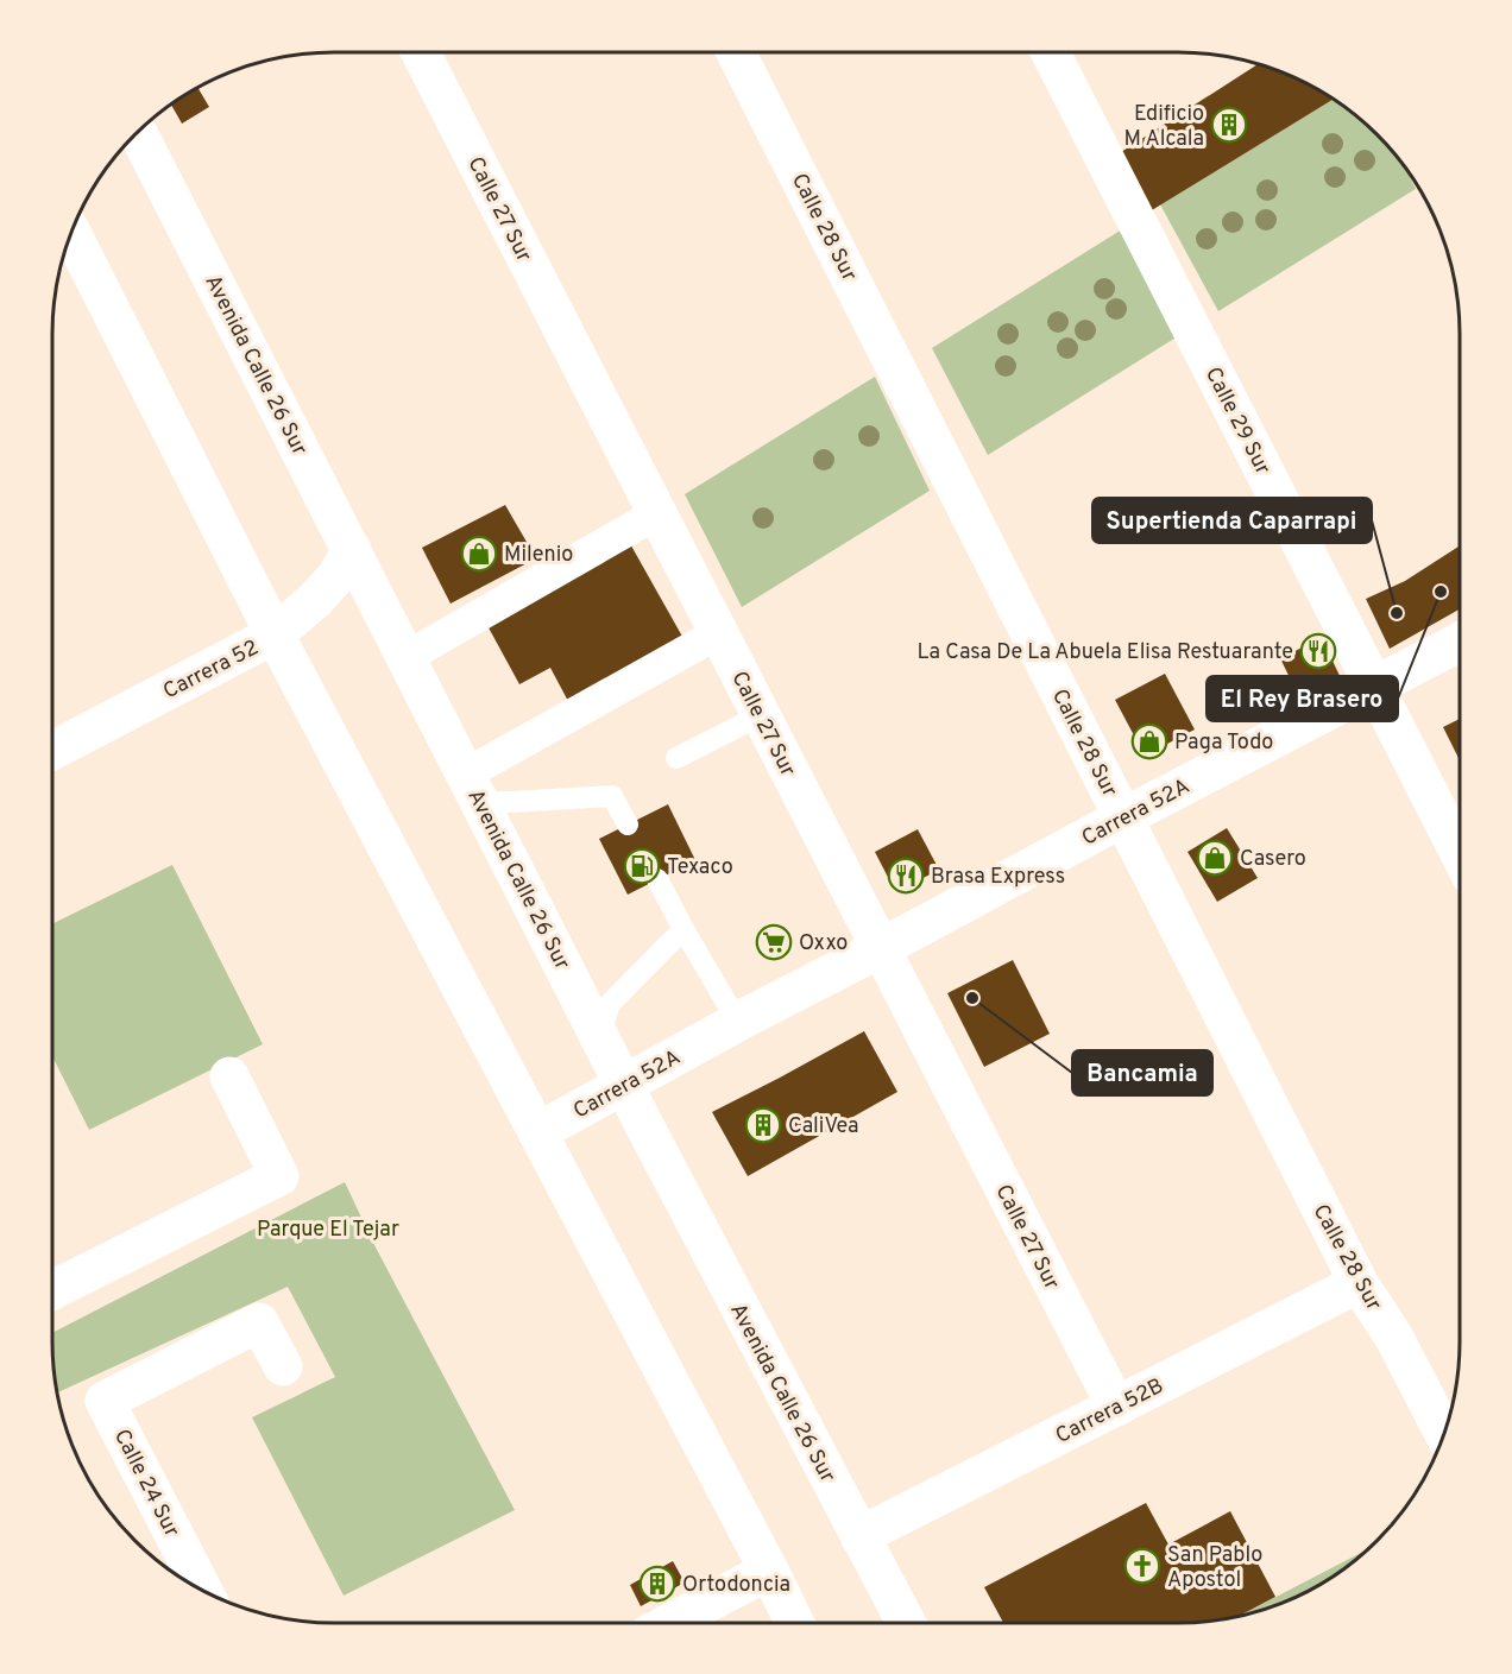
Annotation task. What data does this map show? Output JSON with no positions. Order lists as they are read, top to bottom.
{
  "streets": {
    "street": [
      "Calle 27 Sur",
      "Calle 28 Sur",
      "Avenida Calle 26 Sur",
      "Calle 29 Sur",
      "Carrera 52",
      "Carrera 52A",
      "Carrera 52B",
      "Calle 24 Sur"
    ]
  },
  "crossings": [
    ["Calle 27 Sur", "Carrera 52A"],
    ["Calle 27 Sur", "Carrera 52B"],
    ["Calle 28 Sur", "Carrera 52A"],
    ["Calle 28 Sur", "Carrera 52B"],
    ["Avenida Calle 26 Sur", "Carrera 52"],
    ["Avenida Calle 26 Sur", "Carrera 52A"],
    ["Avenida Calle 26 Sur", "Carrera 52B"],
    ["Calle 29 Sur", "Carrera 52A"]
  ],
  "parks": ["Parque El Tejar"],
  "places": {
    "building": ["Edificio M Alcala", "CaliVea", "Ortodoncia"],
    "shop": ["Milenio", "Paga Todo", "Casero"],
    "other": ["El Rey Brasero", "Supertienda Caparrapi", "Bancamia"],
    "restaurant": ["La Casa De La Abuela Elisa Restuarante", "Brasa Express"],
    "fuel station": ["Texaco"],
    "supermarket": ["Oxxo"],
    "church": ["San Pablo Apostol"]
  }
}
